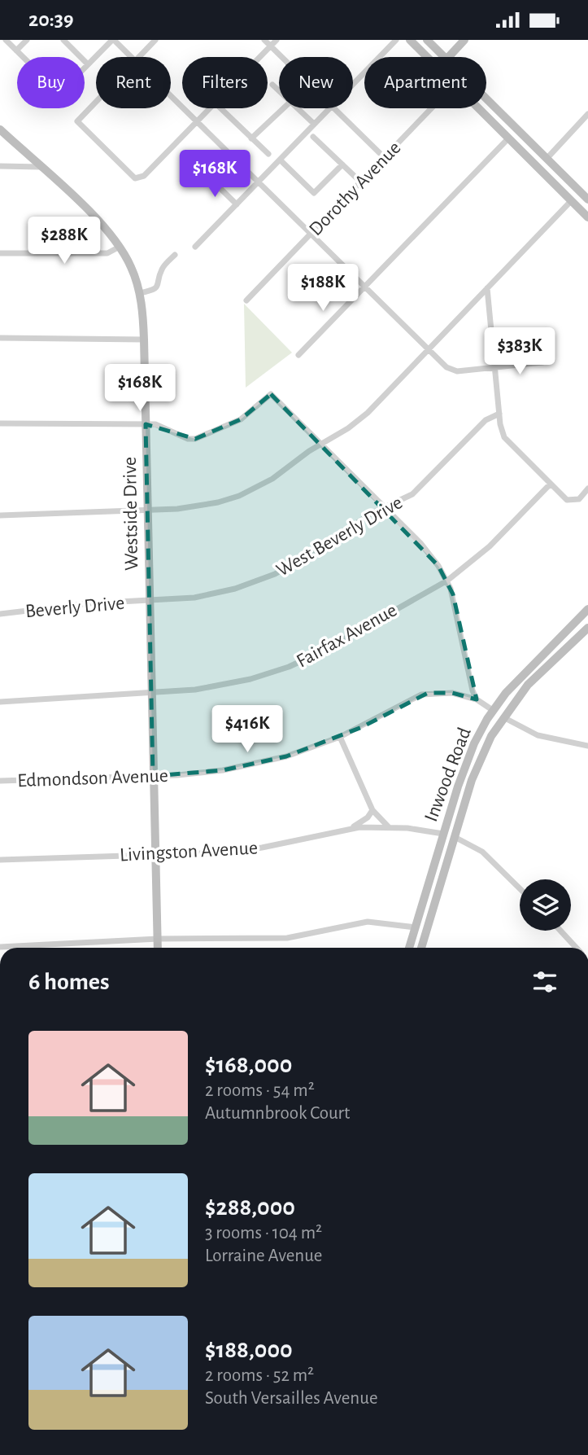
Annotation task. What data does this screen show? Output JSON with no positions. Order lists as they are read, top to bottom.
{
  "streets": {
    "main road": ["Westside Drive", "Inwood Road"],
    "street": [
      "Dorothy Avenue",
      "West Beverly Drive",
      "Beverly Drive",
      "Fairfax Avenue",
      "Edmondson Avenue",
      "Livingston Avenue"
    ]
  },
  "crossings": [
    ["Westside Drive", "West Beverly Drive"],
    ["Westside Drive", "Beverly Drive"],
    ["Westside Drive", "Fairfax Avenue"],
    ["Westside Drive", "Edmondson Avenue"],
    ["Westside Drive", "Livingston Avenue"],
    ["West Beverly Drive", "Beverly Drive"],
    ["Inwood Road", "Livingston Avenue"]
  ],
  "page": {
    "status": "20:39",
    "chip": [
      "Buy",
      "Rent",
      "Filters",
      "New",
      "Apartment"
    ],
    "price": [
      "$168K",
      "$288K",
      "$188K",
      "$383K",
      "$168K",
      "$416K"
    ],
    "heading": "6 homes",
    "list": [
      {
        "name": "$168,000",
        "note": "2 rooms · 54 m² · Autumnbrook Court"
      },
      {
        "name": "$288,000",
        "note": "3 rooms · 104 m² · Lorraine Avenue"
      },
      {
        "name": "$188,000",
        "note": "2 rooms · 52 m² · South Versailles Avenue"
      }
    ]
  }
}
